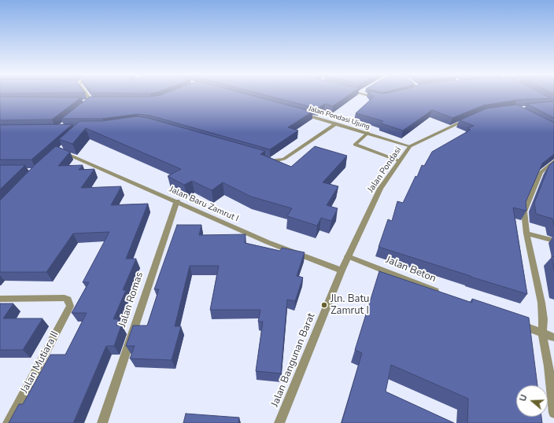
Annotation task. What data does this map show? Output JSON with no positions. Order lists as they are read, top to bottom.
{
  "streets": {
    "street": [
      "Jalan Pondasi Ujung",
      "Jalan Pondasi",
      "Jalan Baru Zamrut I",
      "Jalan Beton",
      "Jalan Romas",
      "Jalan Bangunan Barat",
      "Jalan Mutiara II"
    ]
  },
  "crossings": [
    ["Jalan Pondasi Ujung", "Jalan Pondasi"],
    ["Jalan Pondasi", "Jalan Baru Zamrut I"],
    ["Jalan Pondasi", "Jalan Beton"],
    ["Jalan Pondasi", "Jalan Bangunan Barat"],
    ["Jalan Baru Zamrut I", "Jalan Romas"],
    ["Jalan Baru Zamrut I", "Jalan Bangunan Barat"]
  ],
  "places": ["Jln. Batu Zamrut I"],
  "north": "left"
}
